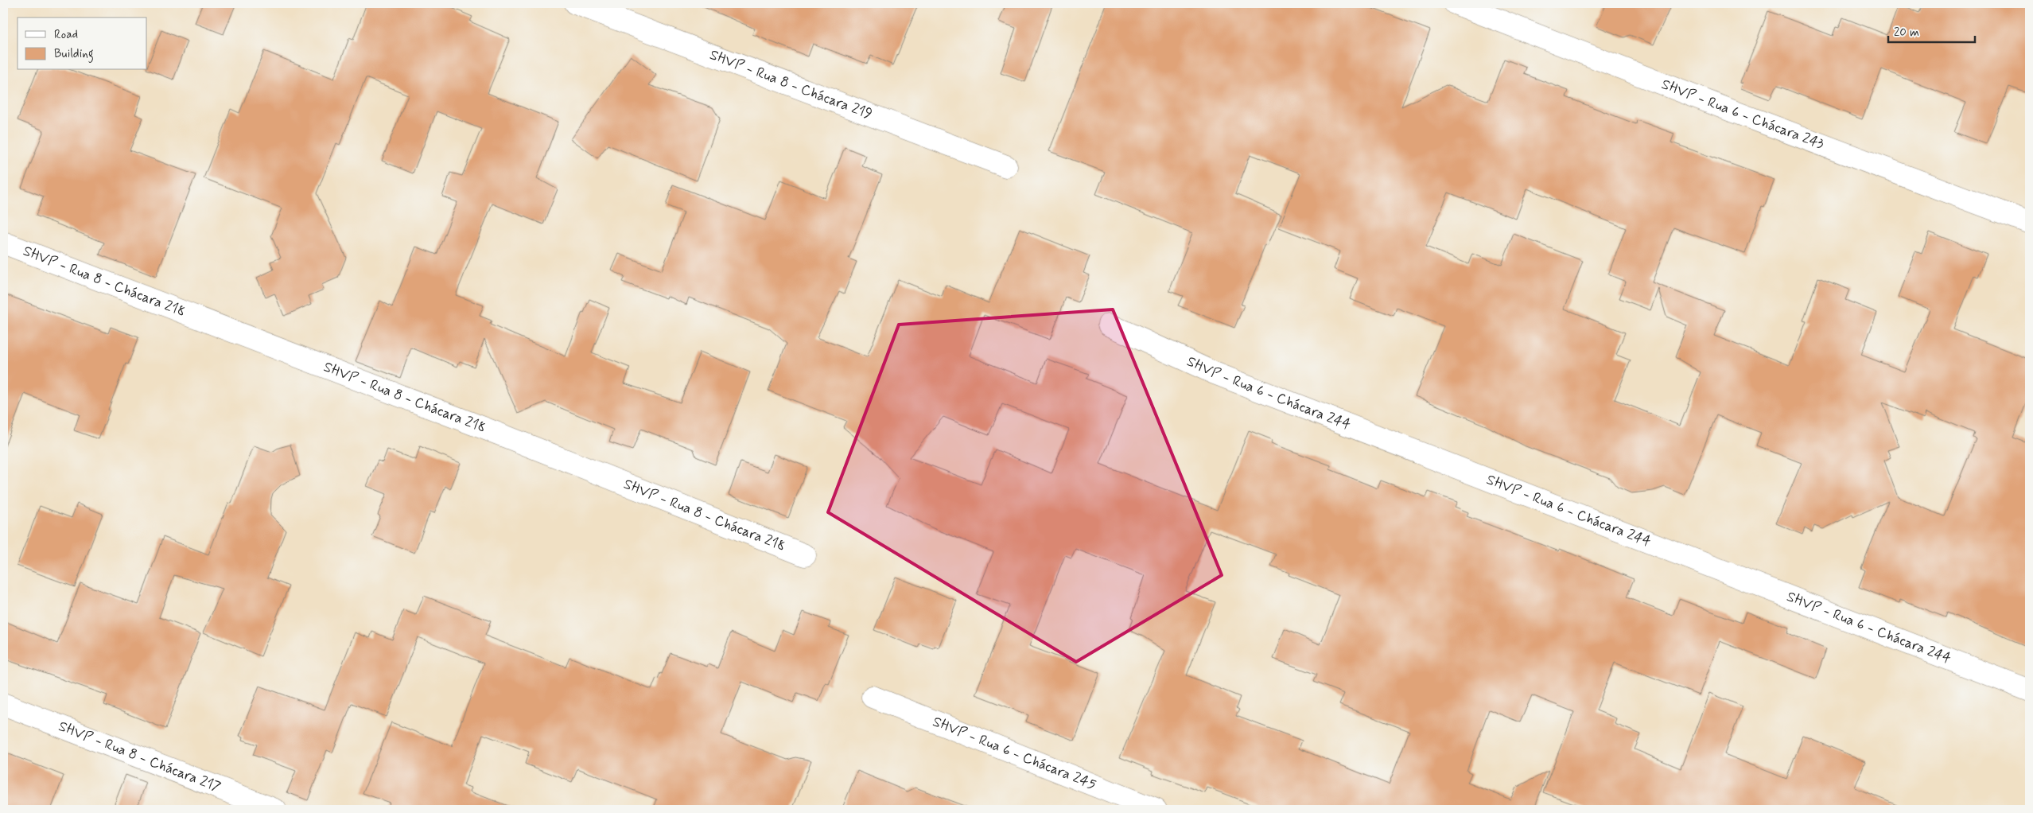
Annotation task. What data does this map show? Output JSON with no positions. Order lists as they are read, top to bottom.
{
  "streets": {
    "street": [
      "SHVP - Rua 8 - Chácara 219",
      "SHVP - Rua 6 - Chácara 243",
      "SHVP - Rua 8 - Chácara 218",
      "SHVP - Rua 6 - Chácara 244",
      "SHVP - Rua 6 - Chácara 245",
      "SHVP - Rua 8 - Chácara 217"
    ]
  },
  "legend": ["Road", "Building"],
  "scale_bar": "20 m"
}
